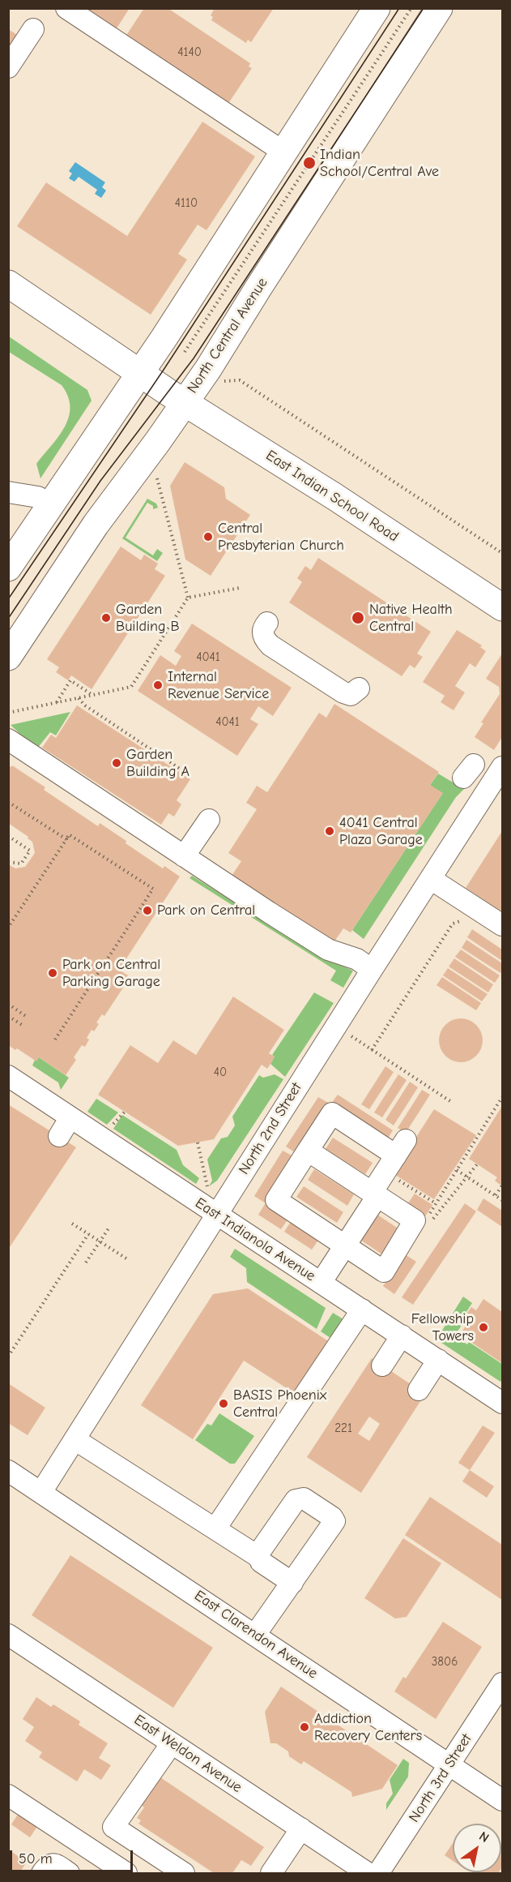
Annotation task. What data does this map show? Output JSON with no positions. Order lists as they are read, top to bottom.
{
  "streets": {
    "main road": ["North Central Avenue", "East Indian School Road"],
    "street": [
      "North 2nd Street",
      "East Indianola Avenue",
      "East Clarendon Avenue",
      "East Weldon Avenue",
      "North 3rd Street"
    ]
  },
  "crossings": [
    ["North Central Avenue", "East Indian School Road"],
    ["North 2nd Street", "East Indianola Avenue"],
    ["North 2nd Street", "East Clarendon Avenue"],
    ["East Clarendon Avenue", "North 3rd Street"],
    ["East Weldon Avenue", "North 3rd Street"]
  ],
  "places": [
    "Indian School/Central Ave",
    "Central Presbyterian Church",
    "Garden Building B",
    "Native Health Central",
    "Internal Revenue Service",
    "Garden Building A",
    "4041 Central Plaza Garage",
    "Park on Central",
    "Park on Central Parking Garage",
    "Fellowship Towers",
    "BASIS Phoenix Central",
    "Addiction Recovery Centers"
  ],
  "house_numbers": [
    "4140",
    "4110",
    "4041",
    "4041",
    "40",
    "221",
    "3806"
  ],
  "scale_bar": "50 m",
  "north": "top right"
}
